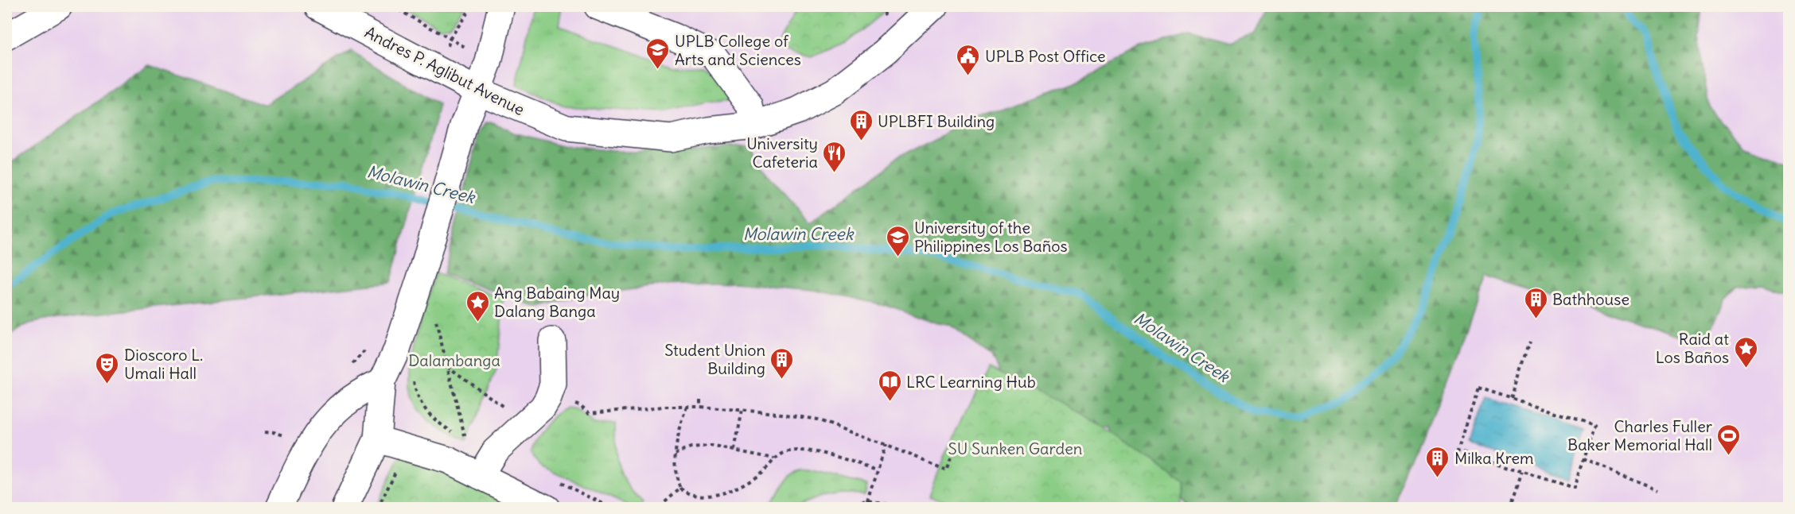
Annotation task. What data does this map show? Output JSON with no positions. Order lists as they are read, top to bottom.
{
  "streets": {
    "street": ["Andres P. Aglibut Avenue"]
  },
  "water": ["Molawin Creek"],
  "parks": ["Dalambanga", "SU Sunken Garden"],
  "places": {
    "school or university": ["UPLB College of Arts and Sciences", "University of the Philippines Los Baños"],
    "public building": ["UPLB Post Office"],
    "building": [
      "UPLBFI Building",
      "Bathhouse",
      "Student Union Building",
      "Milka Krem"
    ],
    "restaurant": ["University Cafeteria"],
    "place": ["Ang Babaing May Dalang Banga", "Raid at Los Baños"],
    "theatre": ["Dioscoro L. Umali Hall"],
    "library": ["LRC Learning Hub"],
    "sports": ["Charles Fuller Baker Memorial Hall"]
  }
}
